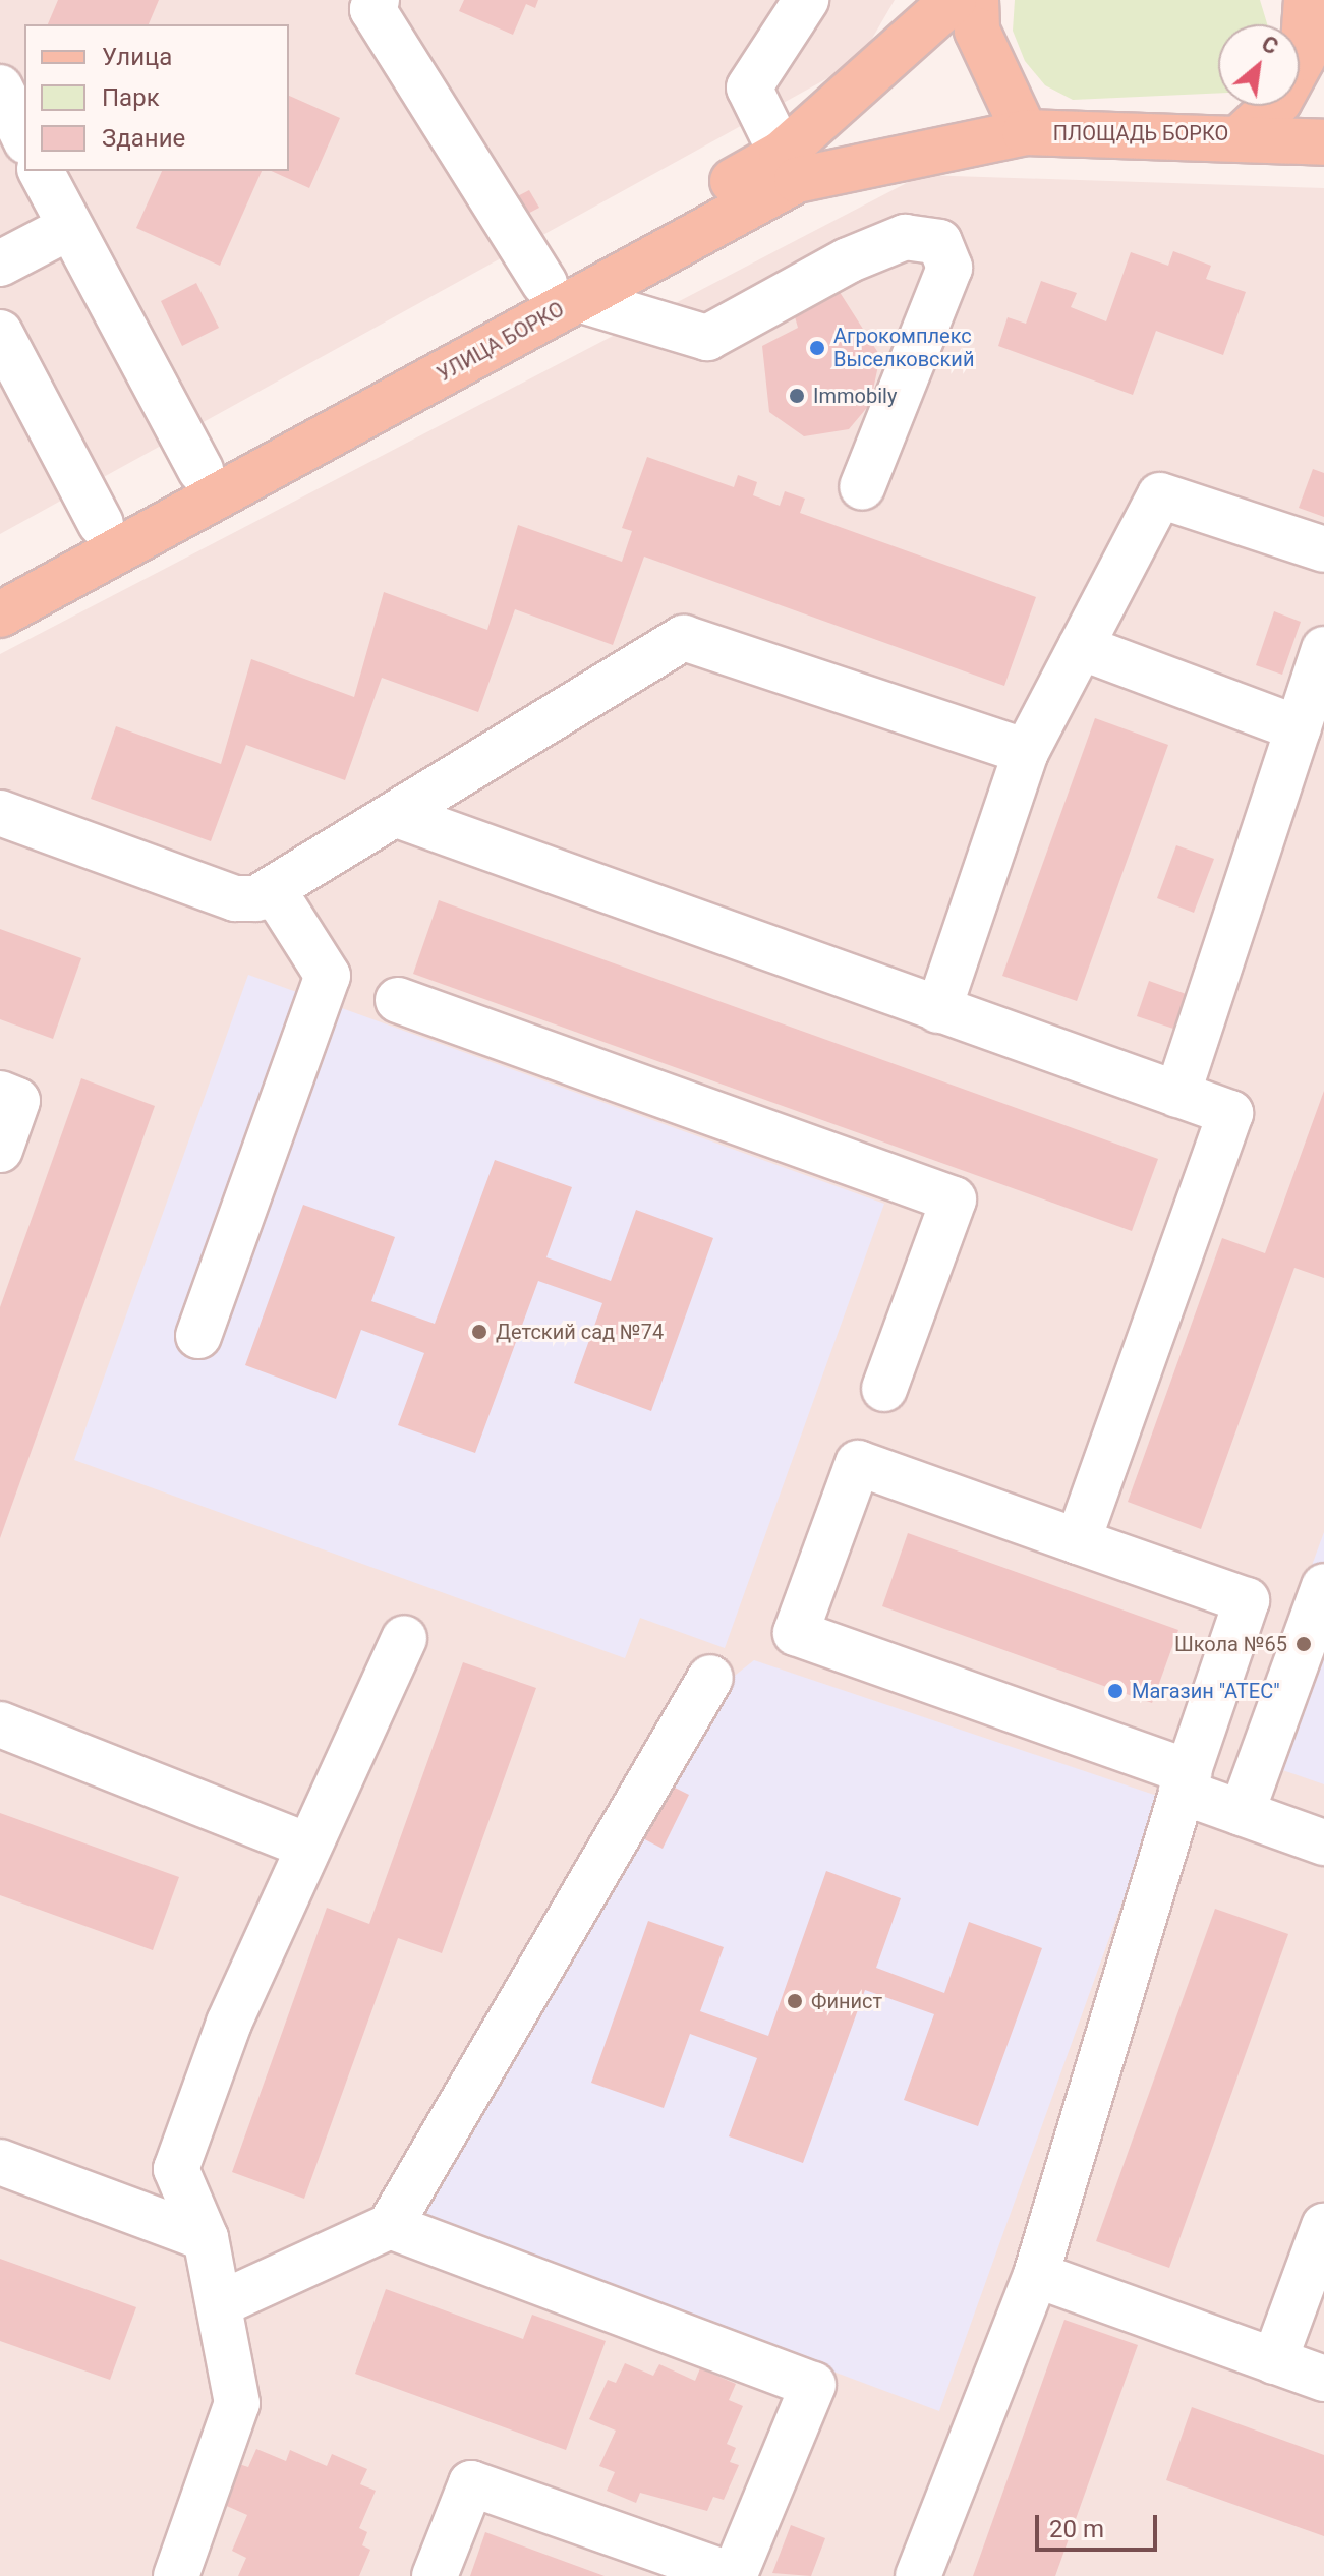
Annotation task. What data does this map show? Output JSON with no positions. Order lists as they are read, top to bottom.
{
  "streets": {
    "main road": ["ПЛОЩАДЬ БОРКО", "УЛИЦА БОРКО"]
  },
  "crossings": [
    ["ПЛОЩАДЬ БОРКО", "УЛИЦА БОРКО"]
  ],
  "places": [
    "Агрокомплекс Выселковский",
    "Immobily",
    "Детский сад №74",
    "Школа №65",
    "Магазин \"АТЕС\"",
    "Финист"
  ],
  "legend": ["Улица", "Парк", "Здание"],
  "scale_bar": "20 m",
  "north": "top right"
}
